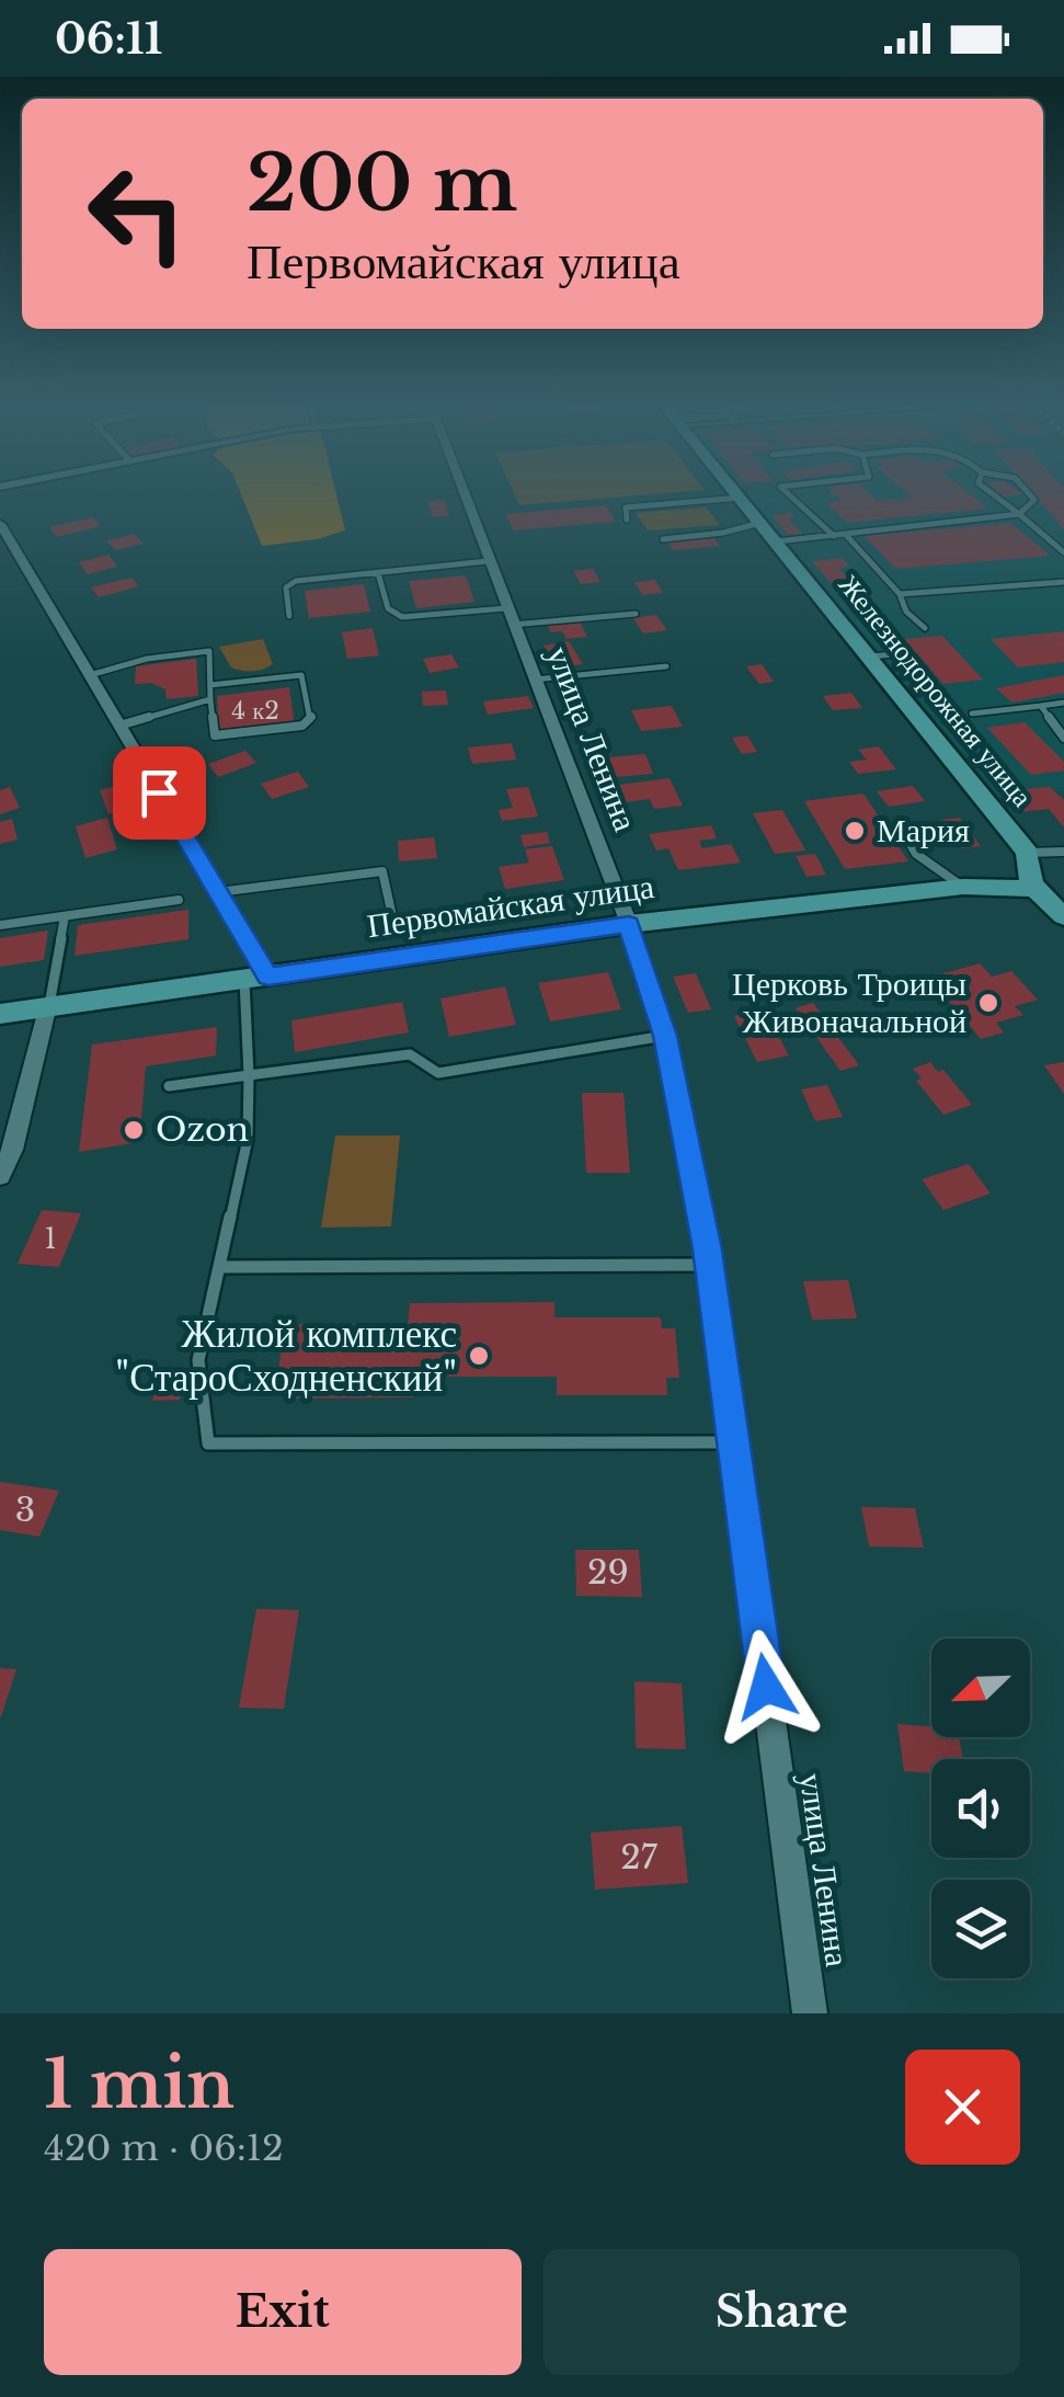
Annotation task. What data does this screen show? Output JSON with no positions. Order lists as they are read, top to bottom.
{
  "streets": {
    "main road": ["Железнодорожная улица", "Первомайская улица"],
    "street": ["улица Ленина"]
  },
  "crossings": [
    ["Железнодорожная улица", "Первомайская улица"],
    ["улица Ленина", "Первомайская улица"]
  ],
  "places": [
    "Мария",
    "Церковь Троицы Живоначальной",
    "Ozon",
    "Жилой комплекс \"СтароСходненский\""
  ],
  "house_numbers": [
    "4 к2",
    "1",
    "3",
    "29",
    "27"
  ],
  "north": "bottom left",
  "page": {
    "status": "06:11",
    "turn": ["200 m", "Первомайская улица"],
    "heading": ["1 min", "420 m · 06:12"],
    "buttons": ["Exit", "Share"]
  }
}
